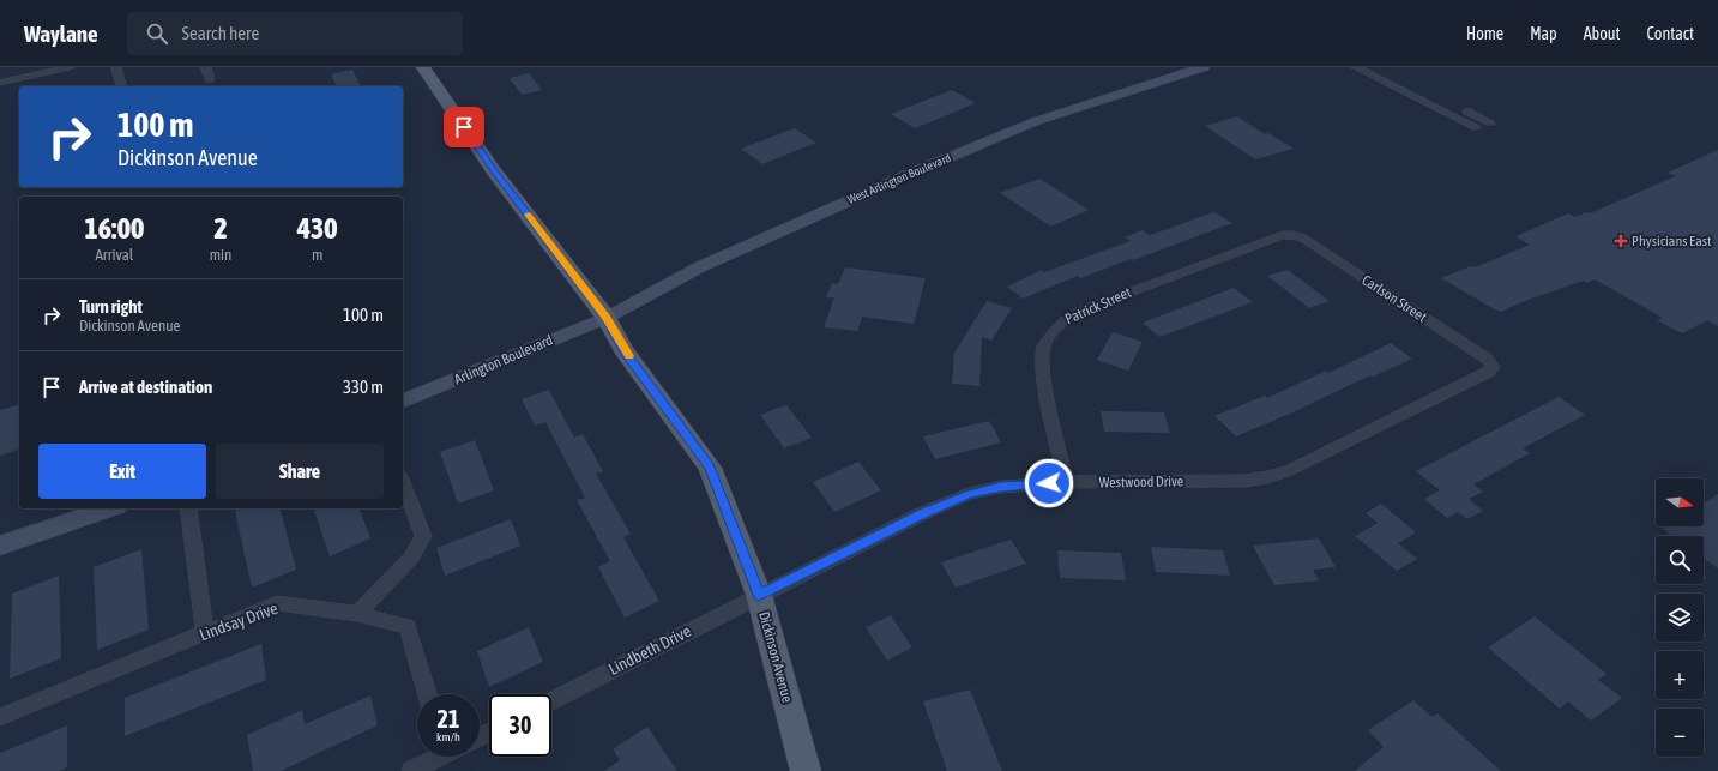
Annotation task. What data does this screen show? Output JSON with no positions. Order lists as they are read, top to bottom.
{
  "streets": {
    "main road": ["West Arlington Boulevard", "Arlington Boulevard", "Dickinson Avenue"],
    "street": [
      "Carlson Street",
      "Patrick Street",
      "Westwood Drive",
      "Lindsay Drive",
      "Lindbeth Drive"
    ]
  },
  "crossings": [
    ["West Arlington Boulevard", "Arlington Boulevard"],
    ["West Arlington Boulevard", "Dickinson Avenue"],
    ["Carlson Street", "Patrick Street"],
    ["Carlson Street", "Westwood Drive"],
    ["Patrick Street", "Westwood Drive"],
    ["Arlington Boulevard", "Dickinson Avenue"],
    ["Westwood Drive", "Lindbeth Drive"],
    ["Westwood Drive", "Dickinson Avenue"],
    ["Lindbeth Drive", "Dickinson Avenue"]
  ],
  "places": {
    "health": ["Physicians East"]
  },
  "north": "right",
  "page": {
    "header": "Waylane",
    "search": "Search here",
    "nav": [
      "Home",
      "Map",
      "About",
      "Contact"
    ],
    "turn": ["100 m", "Dickinson Avenue"],
    "eta": [
      "16:00",
      "Arrival",
      "2",
      "min",
      "430",
      "m"
    ],
    "list": [
      {
        "name": "Turn right",
        "note": "Dickinson Avenue",
        "value": "100 m"
      },
      {
        "name": "Arrive at destination",
        "value": "330 m"
      }
    ],
    "buttons": ["Exit", "Share"],
    "map_buttons": ["+", "−"],
    "speed": "21 km/h",
    "limit": "30"
  }
}
